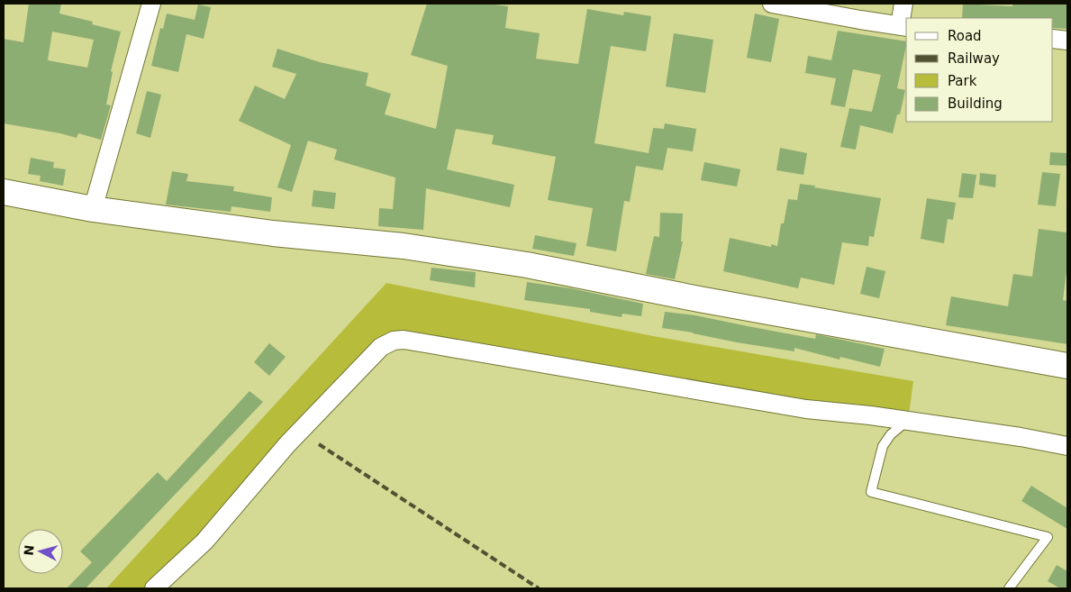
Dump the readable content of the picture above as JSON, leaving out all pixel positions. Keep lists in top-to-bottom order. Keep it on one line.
{"legend":["Road","Railway","Park","Building"],"north":"left"}
